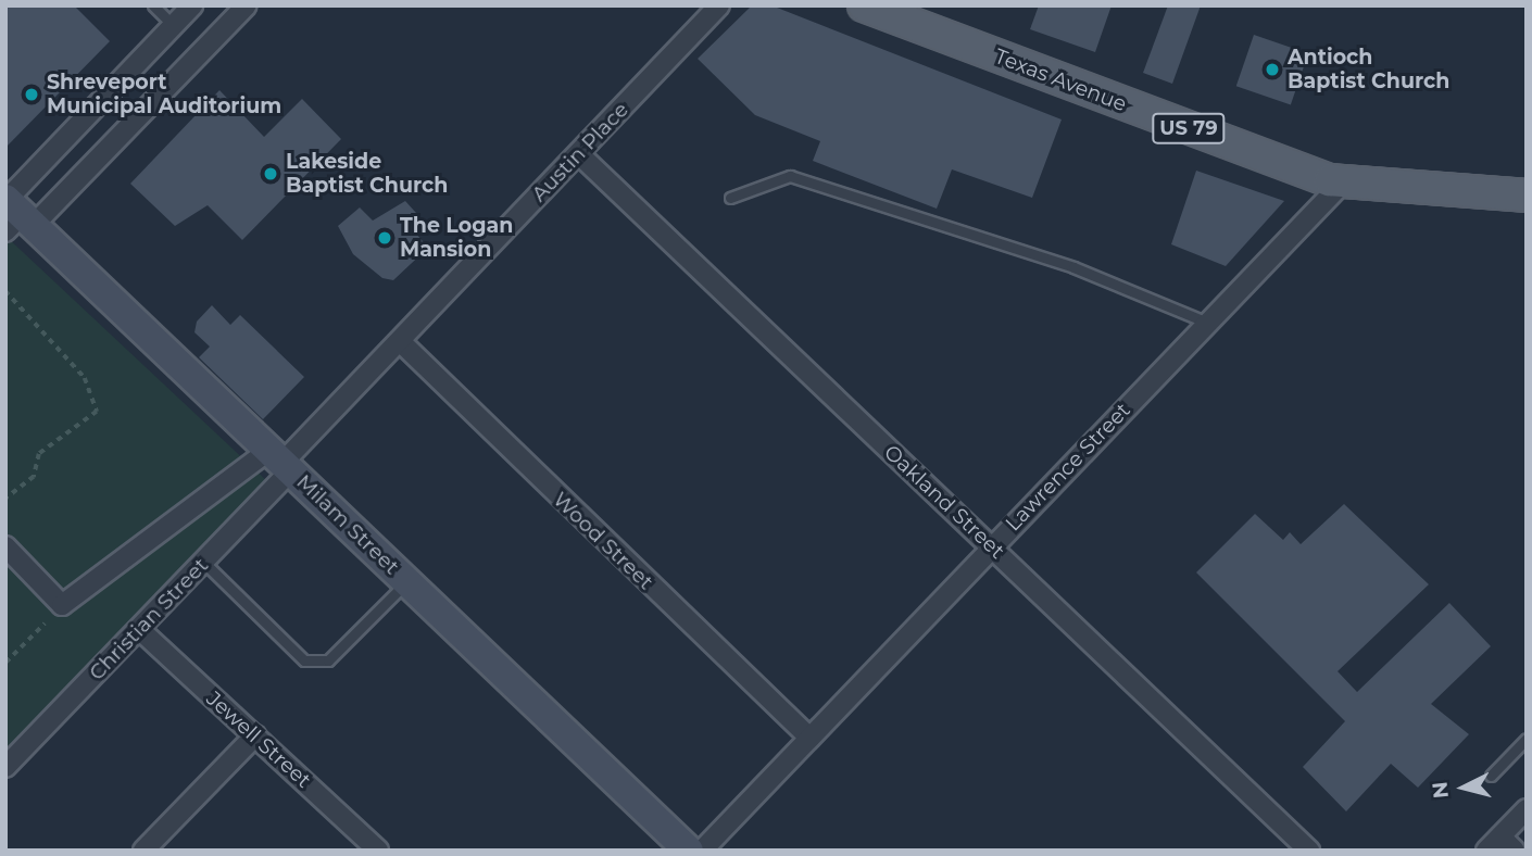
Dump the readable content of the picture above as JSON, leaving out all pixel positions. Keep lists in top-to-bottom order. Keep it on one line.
{"streets":{"main road":["Texas Avenue","US 79"],"street":["Austin Place","Lawrence Street","Oakland Street","Milam Street","Wood Street","Christian Street","Jewell Street"]},"crossings":[["Texas Avenue","Lawrence Street"],["Austin Place","Oakland Street"],["Austin Place","Milam Street"],["Austin Place","Wood Street"],["Austin Place","Christian Street"],["Lawrence Street","Oakland Street"],["Lawrence Street","Wood Street"],["Milam Street","Christian Street"],["Christian Street","Jewell Street"]],"places":["Antioch Baptist Church","Shreveport Municipal Auditorium","Lakeside Baptist Church","The Logan Mansion"],"north":"left"}
